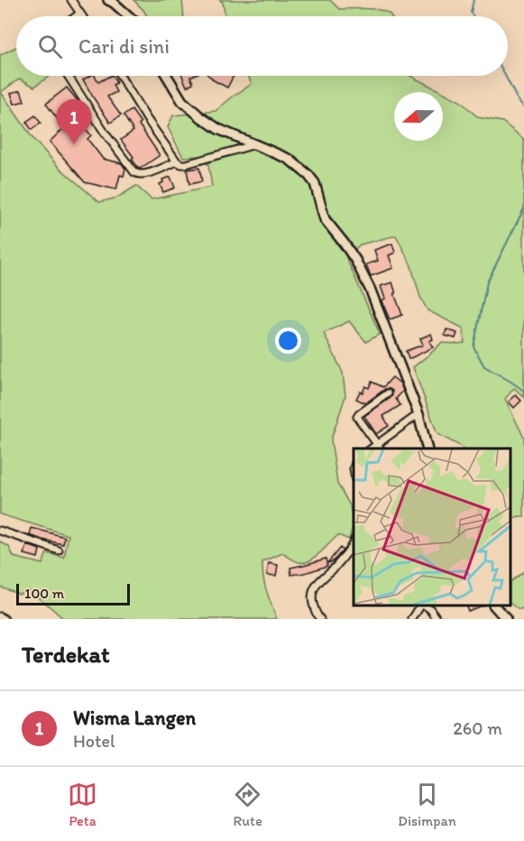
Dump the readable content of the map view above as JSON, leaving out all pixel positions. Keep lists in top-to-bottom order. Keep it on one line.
{"scale_bar":"100 m","north":"left","page":{"search":"Cari di sini","pins":"1","scale":"100 m","heading":"Terdekat","list":[{"mark":"1","name":"Wisma Langen","note":"Hotel","value":"260 m"}],"nav":["Peta","Rute","Disimpan"]}}
